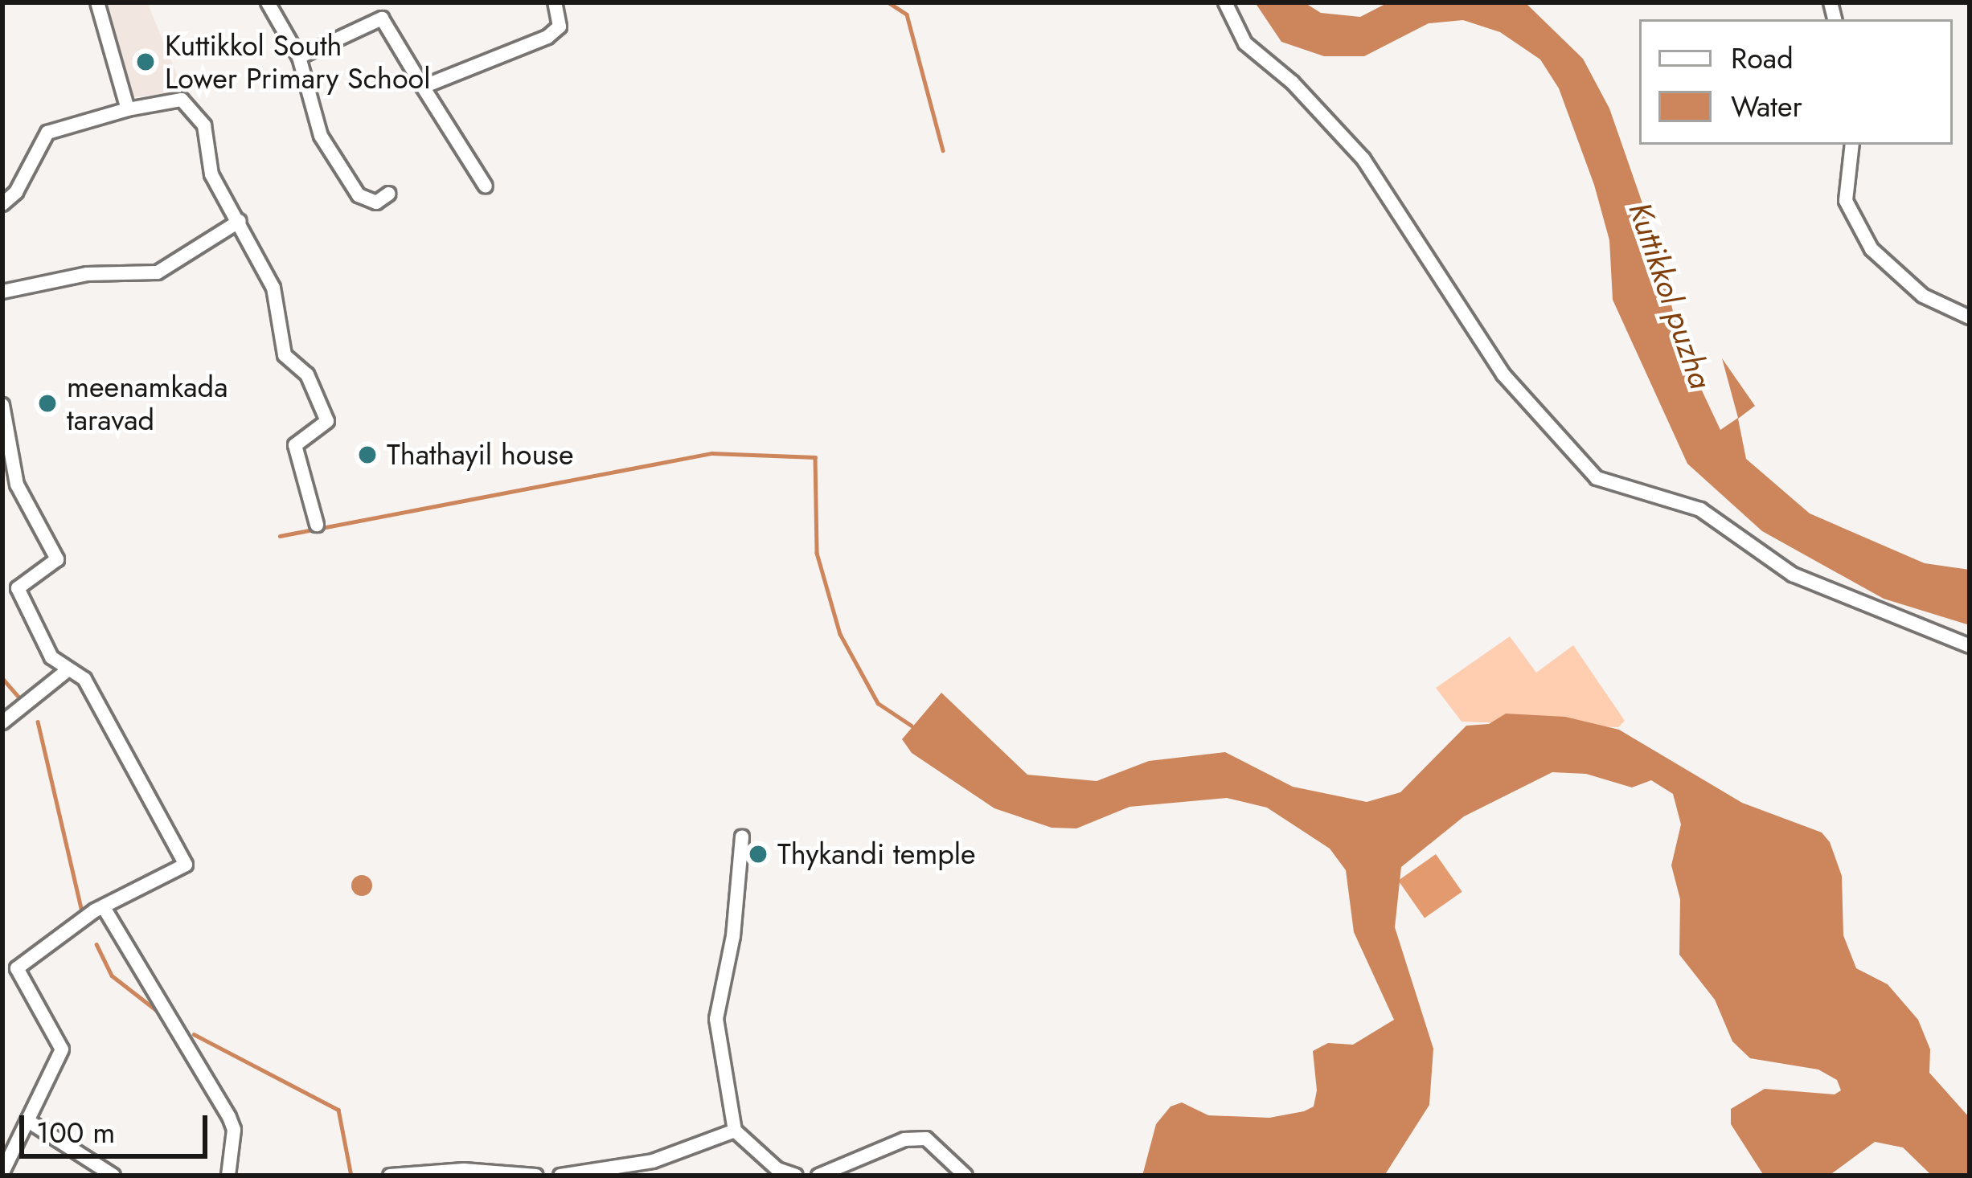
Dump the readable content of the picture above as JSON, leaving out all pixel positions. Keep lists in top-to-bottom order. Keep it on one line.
{"water":["Kuttikkol puzha"],"places":["Kuttikkol South Lower Primary School","meenamkada taravad","Thathayil house","Thykandi temple"],"legend":["Road","Water"],"scale_bar":"100 m"}
